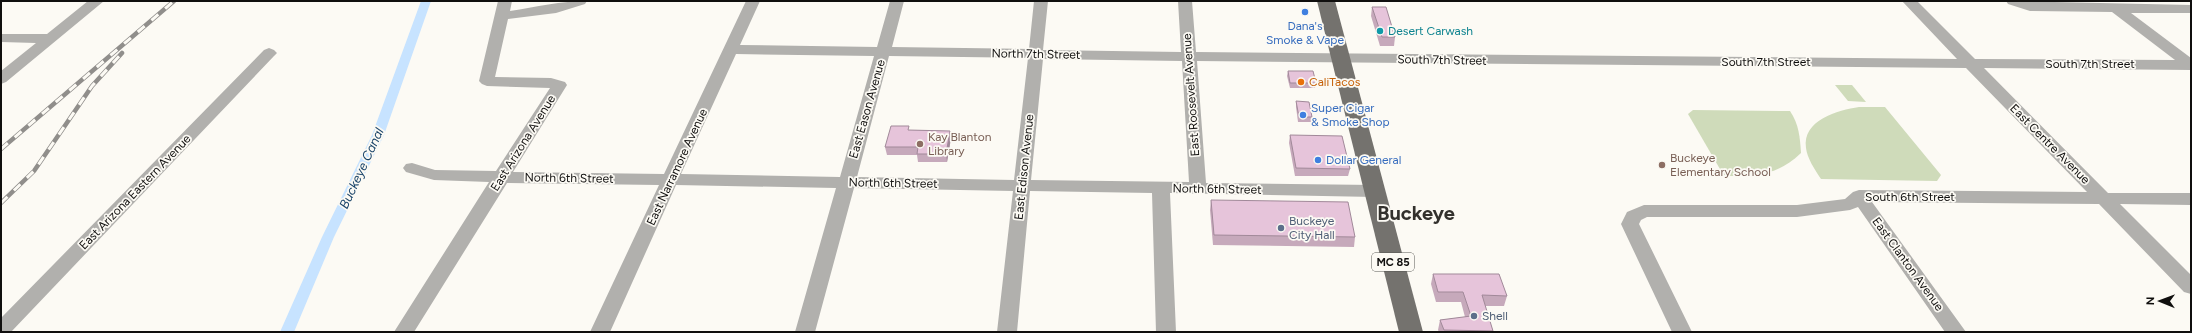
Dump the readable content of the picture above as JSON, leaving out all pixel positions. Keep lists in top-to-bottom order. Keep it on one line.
{"streets":{"main road":["MC 85"],"street":["North 7th Street","South 7th Street","East Roosevelt Avenue","East Eason Avenue","East Arizona Avenue","East Centre Avenue","East Narramore Avenue","East Edison Avenue","North 6th Street","East Arizona Eastern Avenue","South 6th Street","East Clanton Avenue"]},"crossings":[["North 7th Street","South 7th Street"],["North 7th Street","East Roosevelt Avenue"],["North 7th Street","East Eason Avenue"],["North 7th Street","East Narramore Avenue"],["North 7th Street","East Edison Avenue"],["North 7th Street","MC 85"],["South 7th Street","East Centre Avenue"],["South 7th Street","MC 85"],["East Roosevelt Avenue","North 6th Street"],["East Eason Avenue","North 6th Street"],["East Arizona Avenue","North 6th Street"],["East Centre Avenue","South 6th Street"],["East Narramore Avenue","North 6th Street"],["East Edison Avenue","North 6th Street"],["North 6th Street","MC 85"],["South 6th Street","East Clanton Avenue"]],"districts":["Buckeye"],"water":["Buckeye Canal"],"places":["Dana's Smoke & Vape","Desert Carwash","CaliTacos","Super Cigar & Smoke Shop","Kay Blanton Library","Dollar General","Buckeye Elementary School","Buckeye City Hall","Shell"],"north":"left"}
